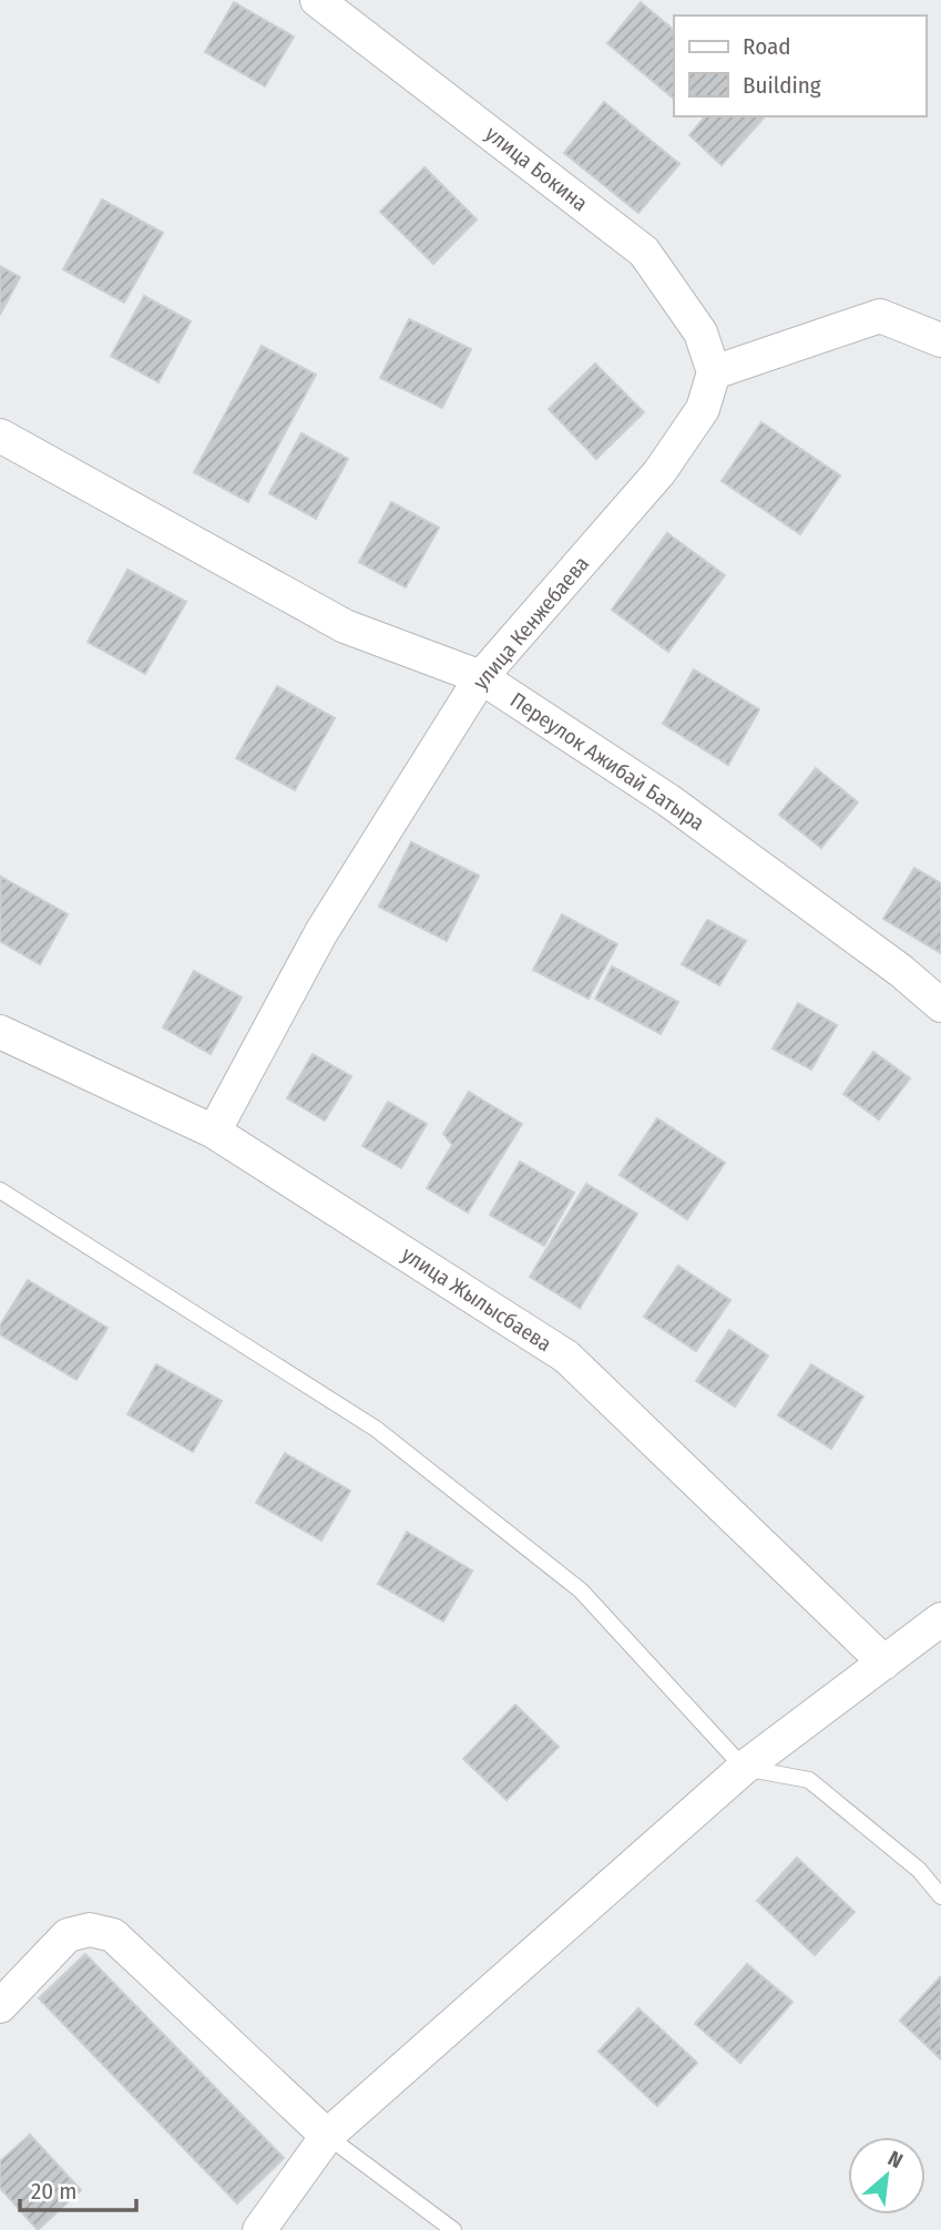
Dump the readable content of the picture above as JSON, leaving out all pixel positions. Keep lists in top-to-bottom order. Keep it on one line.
{"streets":{"street":["улица Бокина","улица Кенжебаева","Переулок Ажибай Батыра","улица Жылысбаева"]},"crossings":[["улица Бокина","улица Кенжебаева"],["улица Кенжебаева","Переулок Ажибай Батыра"],["улица Кенжебаева","улица Жылысбаева"]],"legend":["Road","Building"],"scale_bar":"20 m","north":"top right"}
